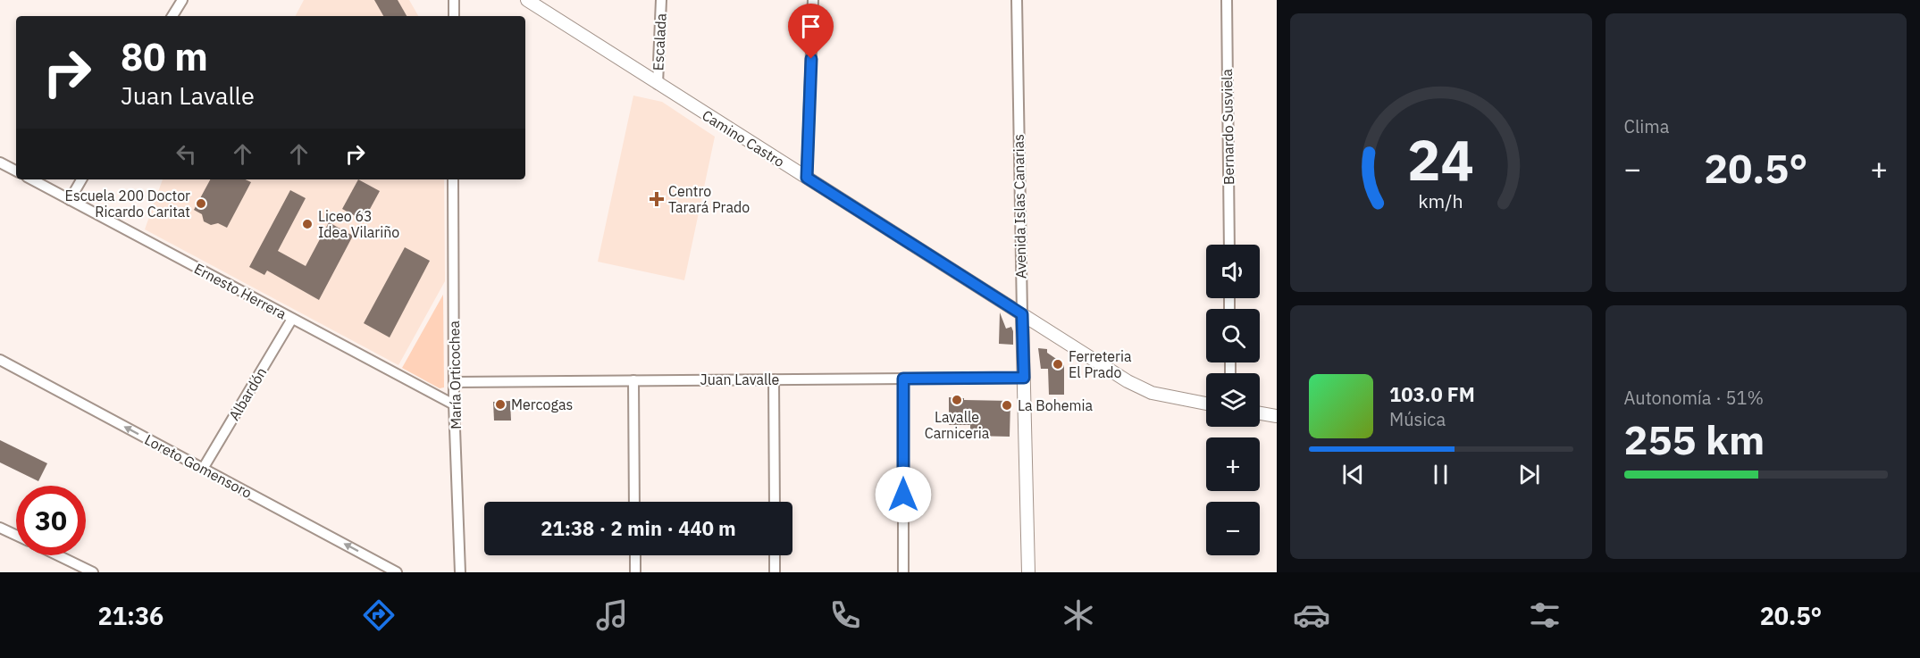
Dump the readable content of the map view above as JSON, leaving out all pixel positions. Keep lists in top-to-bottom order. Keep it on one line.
{"streets":{"street":["Escalada","Bernardo Susviela","Camino Castro","Avenida Islas Canarias","Ernesto Herrera","María Orticochea","Juan Lavalle","Albardón","Loreto Gomensoro"]},"crossings":[["Escalada","Camino Castro"],["Camino Castro","Avenida Islas Canarias"],["Avenida Islas Canarias","Juan Lavalle"],["Ernesto Herrera","María Orticochea"],["Ernesto Herrera","Albardón"],["María Orticochea","Juan Lavalle"],["Albardón","Loreto Gomensoro"]],"one_way":["Loreto Gomensoro"],"places":{"health":["Centro Tarará Prado"],"other":["Escuela 200 Doctor Ricardo Caritat","Liceo 63 Idea Vilariño","Ferreteria El Prado","Lavalle Carniceria","Mercogas","La Bohemia"]},"page":{"tile":["Clima",["Autonomía · 51%","255 km"]],"turn":["80 m","Juan Lavalle"],"heat":["−","20.5°","+"],"map_buttons":["+","−"],"song":["103.0 FM","Música"],"limit":"30","trip":"21:38 · 2 min · 440 m","tabs":["21:36","20.5°"],"gauge":["24","km/h"]}}
